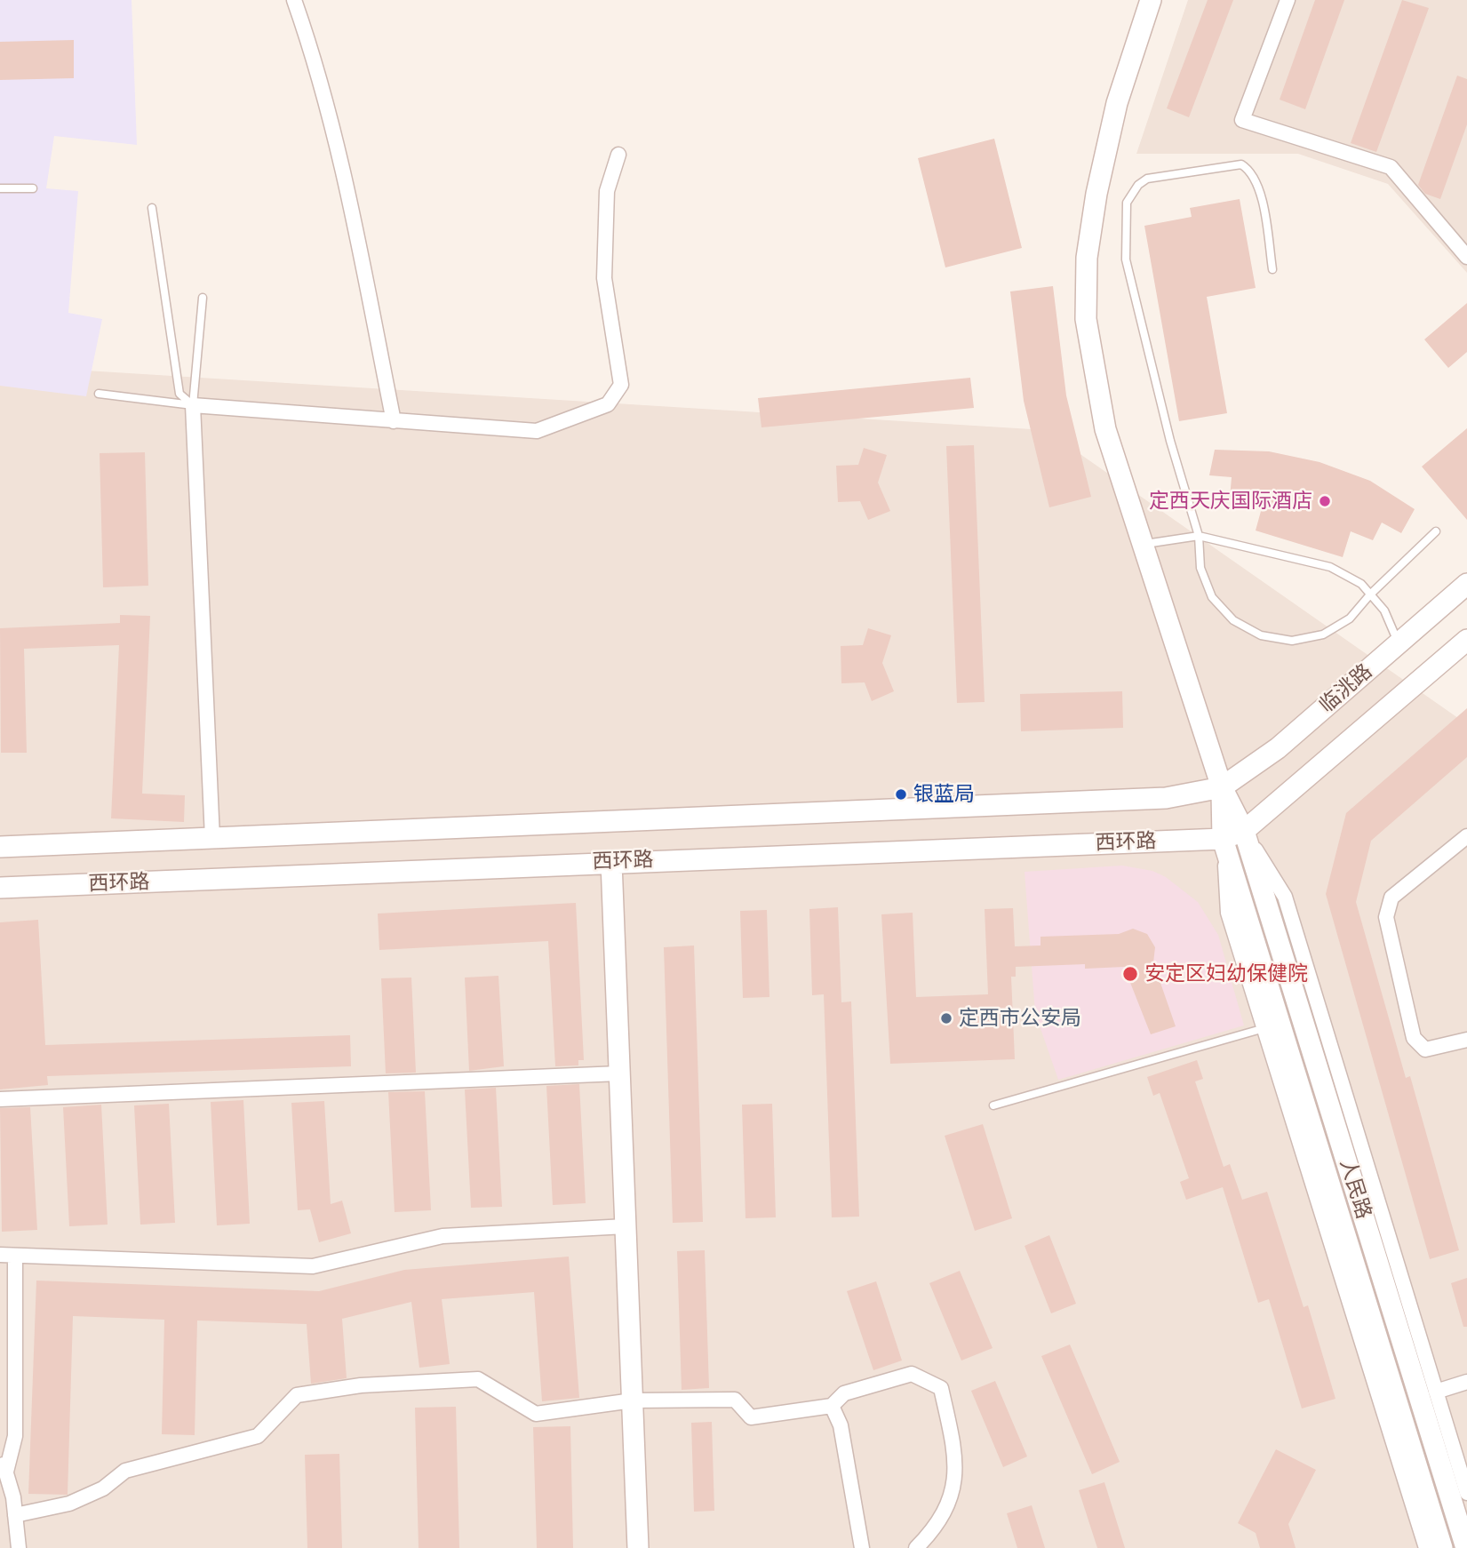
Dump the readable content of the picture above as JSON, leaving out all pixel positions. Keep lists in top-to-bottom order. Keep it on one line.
{"streets":{"main road":["临洮路","西环路","人民路"]},"crossings":[["临洮路","西环路"],["临洮路","人民路"],["西环路","人民路"]],"places":["定西天庆国际酒店","银蓝局","安定区妇幼保健院","定西市公安局"]}
